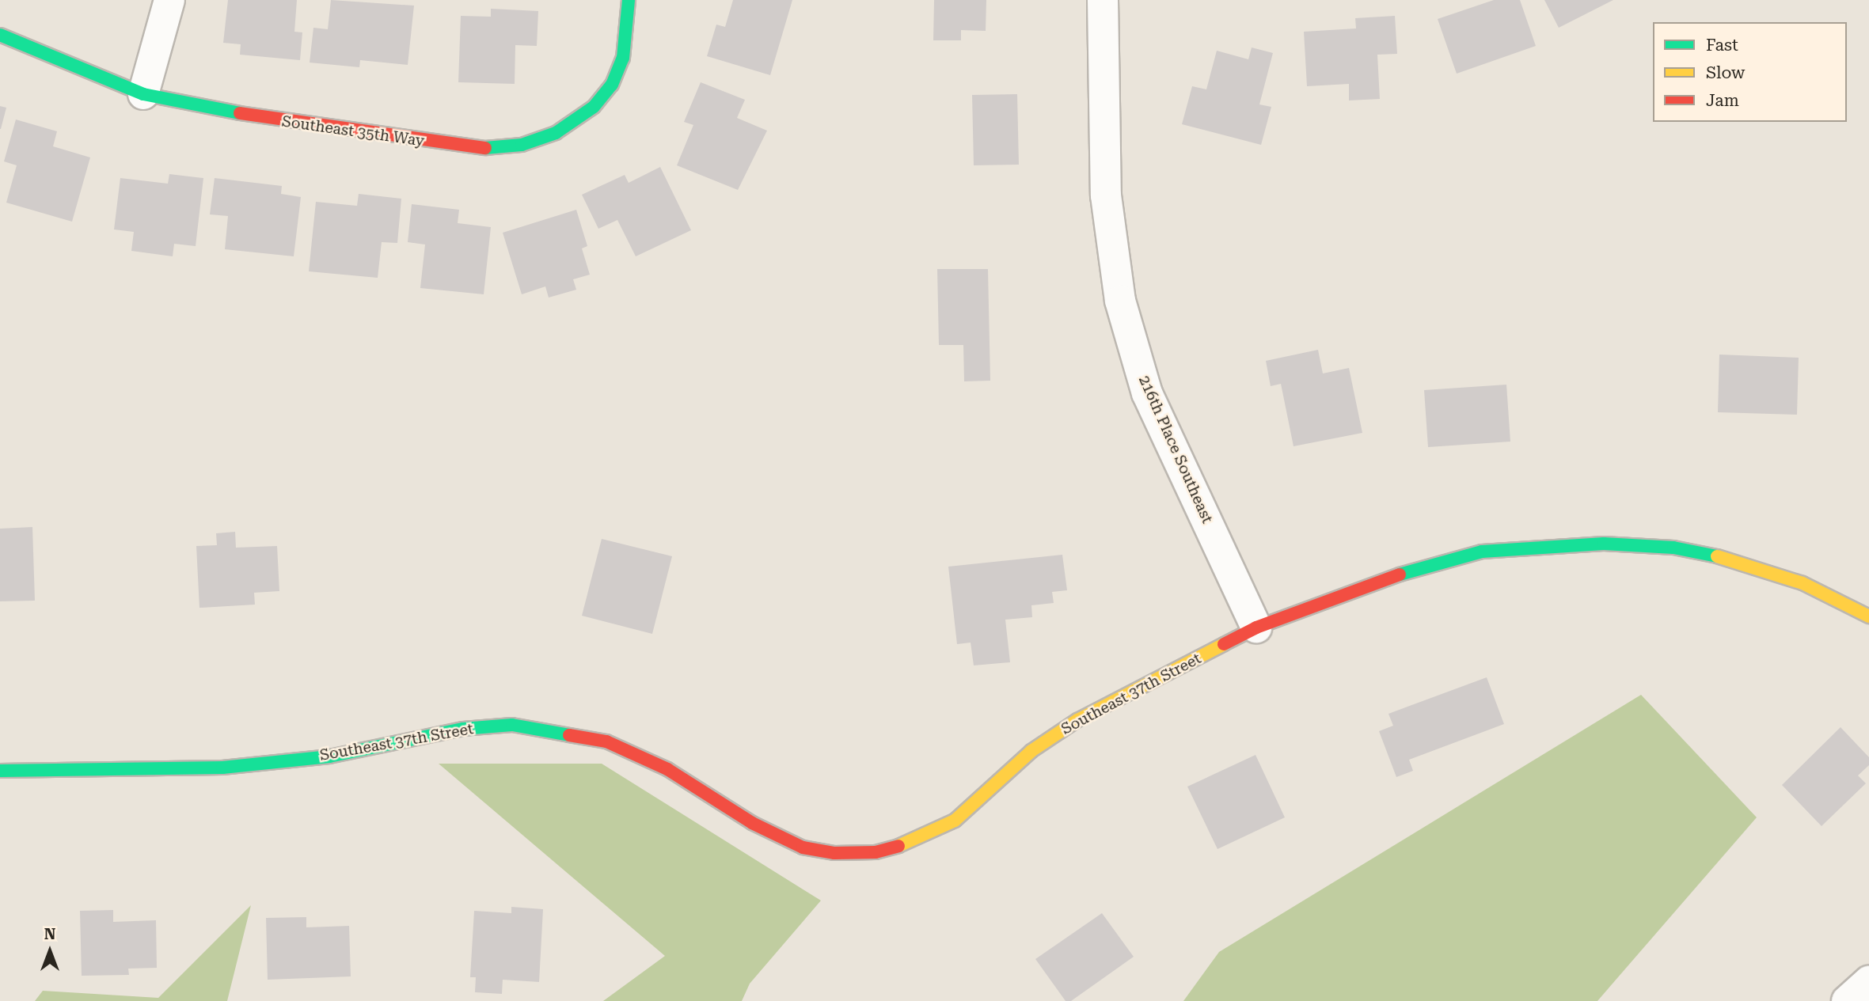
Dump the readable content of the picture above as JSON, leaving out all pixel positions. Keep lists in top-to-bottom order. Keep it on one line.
{"streets":{"street":["Southeast 35th Way","216th Place Southeast","Southeast 37th Street"]},"crossings":[["216th Place Southeast","Southeast 37th Street"]],"legend":["Fast","Slow","Jam"],"north":"top"}
